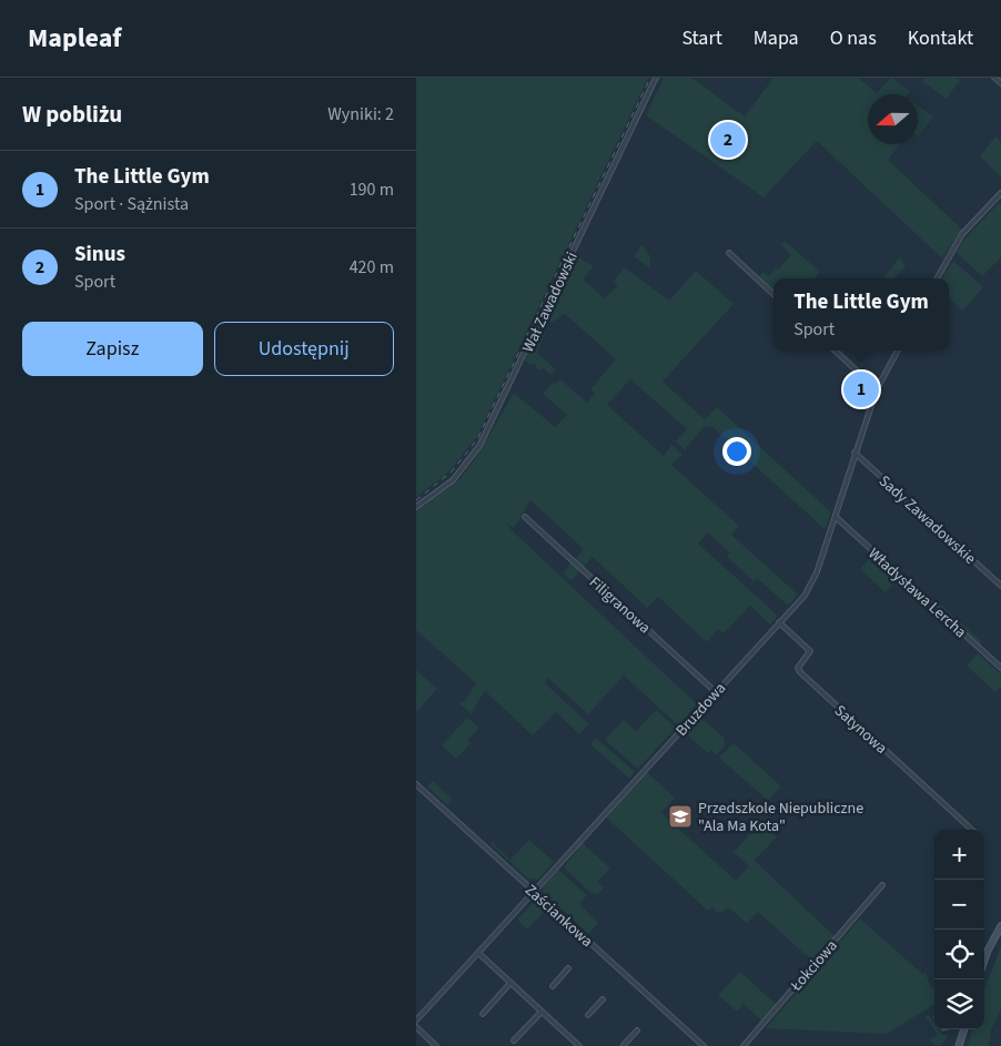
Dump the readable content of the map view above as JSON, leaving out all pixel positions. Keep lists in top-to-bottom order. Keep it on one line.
{"streets":{"street":["Wał Zawadowski","Sady Zawadowskie","Władysława Lercha","Filigranowa","Bruzdowa","Satynowa","Zaściankowa","Łokciowa"]},"crossings":[["Sady Zawadowskie","Bruzdowa"],["Władysława Lercha","Bruzdowa"],["Filigranowa","Bruzdowa"],["Bruzdowa","Satynowa"],["Bruzdowa","Zaściankowa"]],"places":{"school or university":["Przedszkole Niepubliczne \"Ala Ma Kota\""]},"north":"left","page":{"header":"Mapleaf","nav":["Start","Mapa","O nas","Kontakt"],"heading":["W pobliżu","Wyniki: 2"],"pins":["2","1"],"list":[{"mark":"1","name":"The Little Gym","note":"Sport · Sążnista","value":"190 m"},{"mark":"2","name":"Sinus","note":"Sport","value":"420 m"}],"popup":["The Little Gym","Sport"],"buttons":["Zapisz","Udostępnij"],"map_buttons":["+","−"]}}
